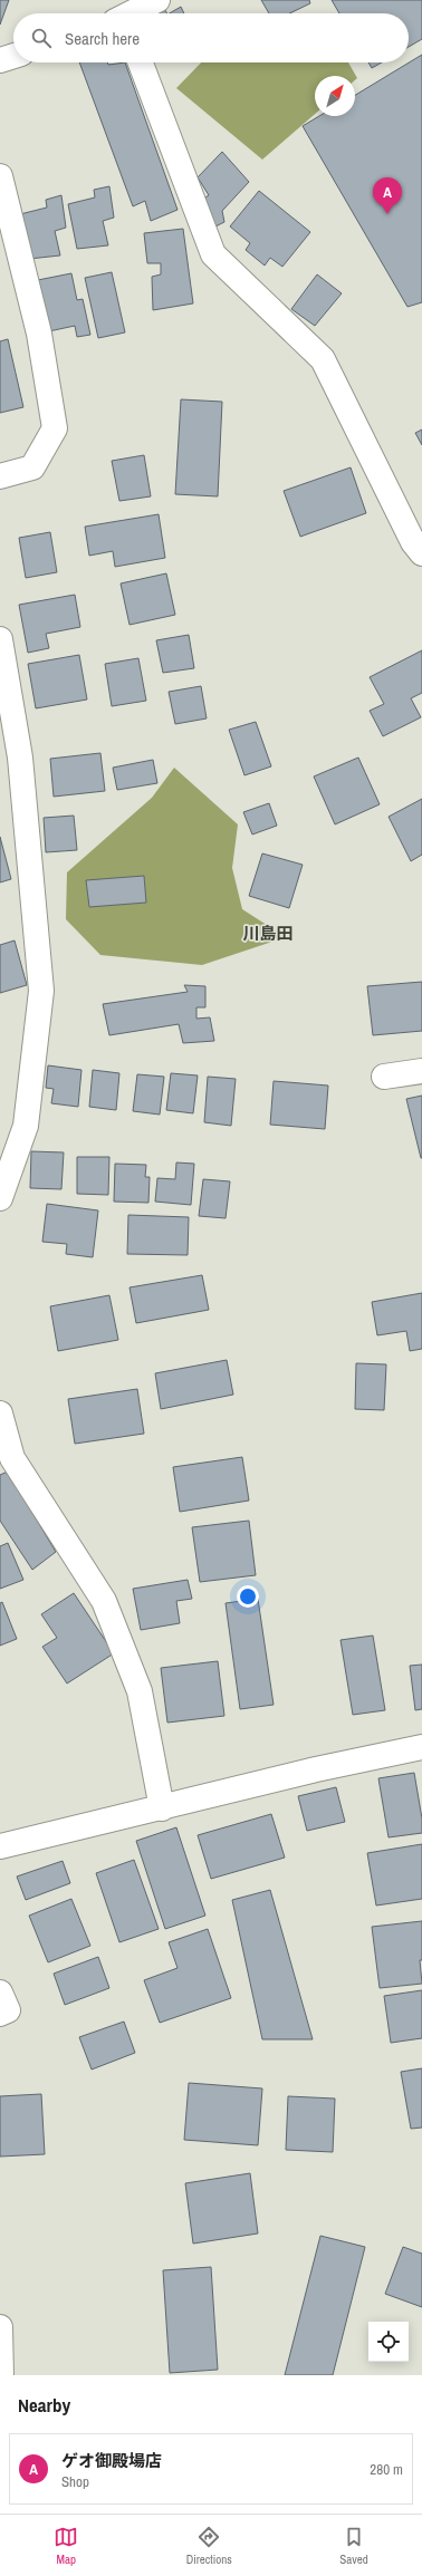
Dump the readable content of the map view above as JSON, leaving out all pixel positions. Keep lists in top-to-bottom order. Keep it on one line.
{"districts":["川島田"],"north":"top right","page":{"search":"Search here","pins":"A","heading":"Nearby","list":[{"mark":"A","name":"ゲオ御殿場店","note":"Shop","value":"280 m"}],"nav":["Map","Directions","Saved"]}}
